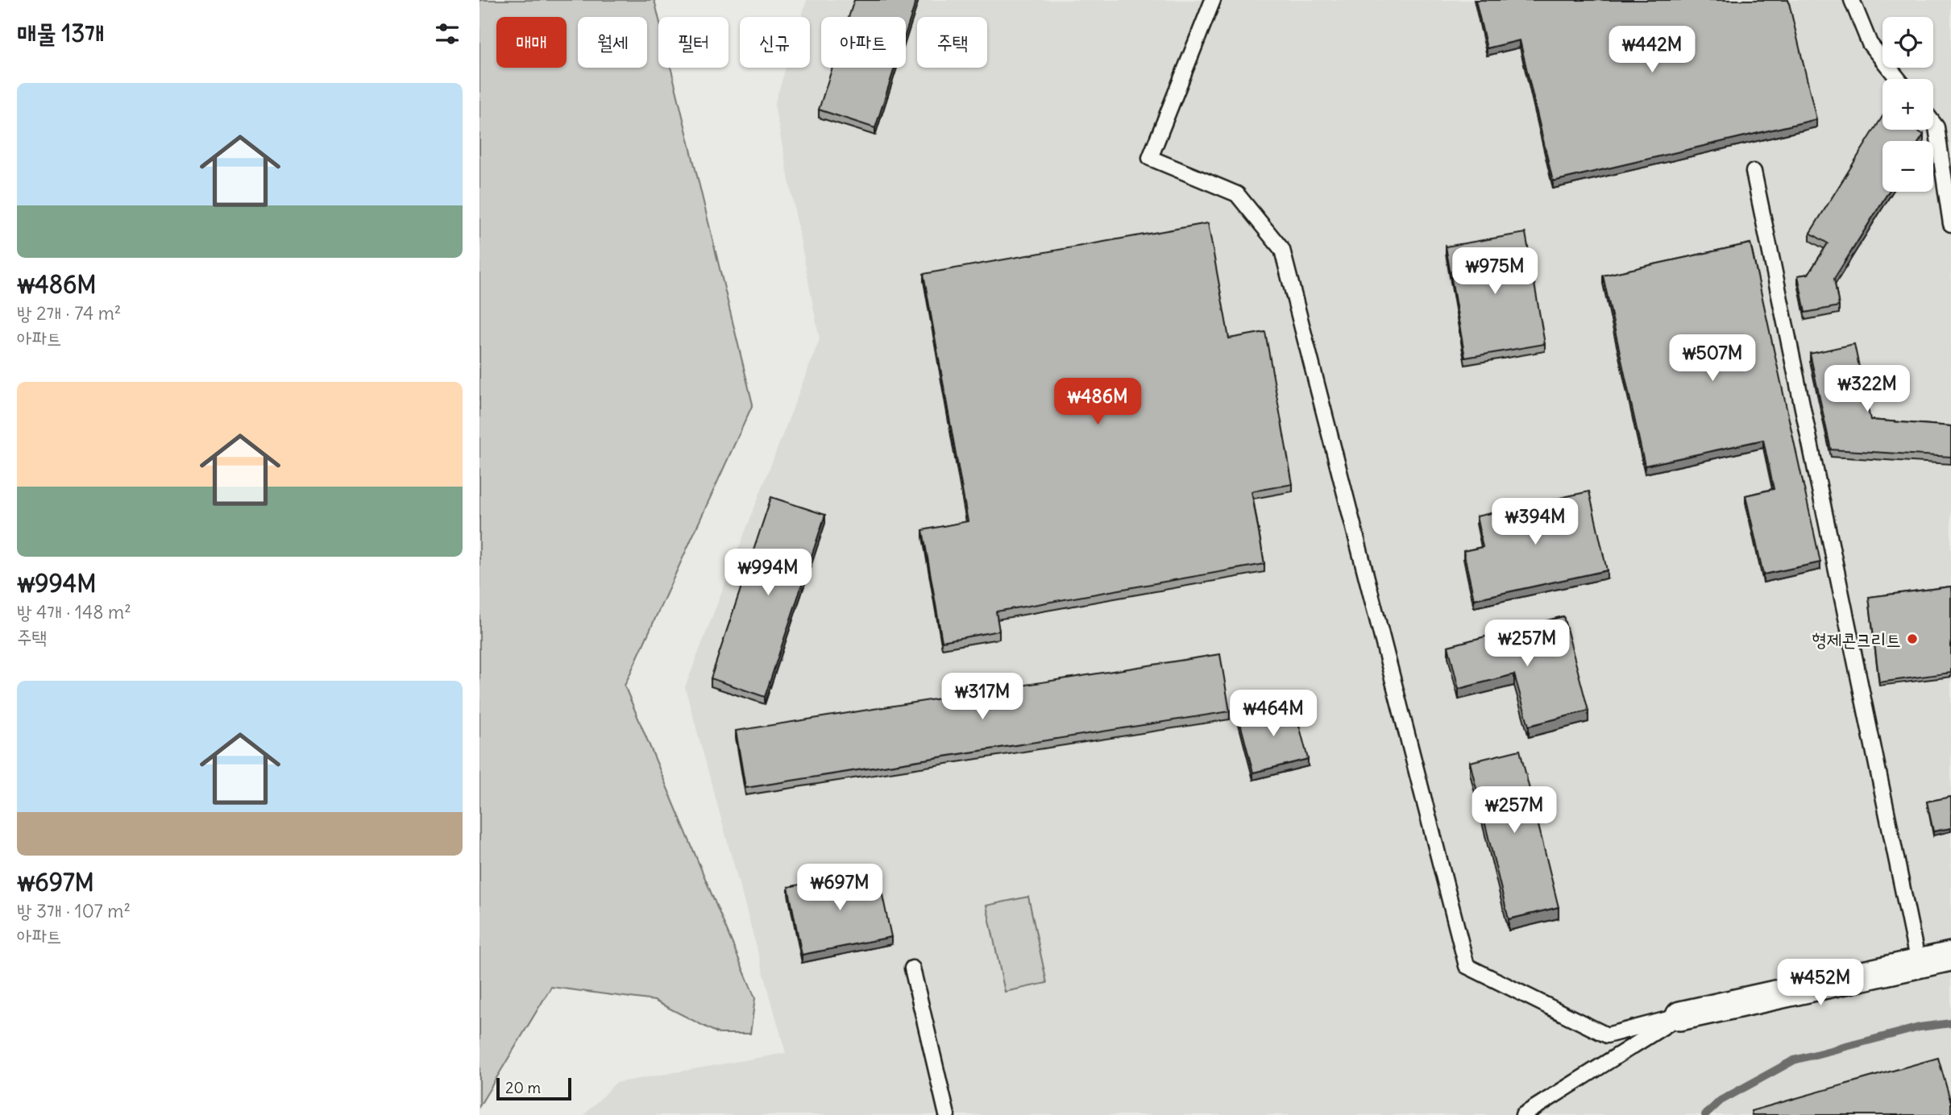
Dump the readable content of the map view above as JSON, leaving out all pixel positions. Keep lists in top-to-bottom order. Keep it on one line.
{"places":["형제콘크리트"],"scale_bar":"20 m","page":{"heading":"매물 13개","map_buttons":["+","−"],"chip":["매매","월세","필터","신규","아파트","주택"],"price":["₩442M","₩975M","₩507M","₩322M","₩486M","₩394M","₩994M","₩257M","₩317M","₩464M","₩257M","₩697M","₩452M"],"list":[{"name":"₩486M","note":"방 2개 · 74 m² · 아파트"},{"name":"₩994M","note":"방 4개 · 148 m² · 주택"},{"name":"₩697M","note":"방 3개 · 107 m² · 아파트"}],"scale":"20 m"}}
